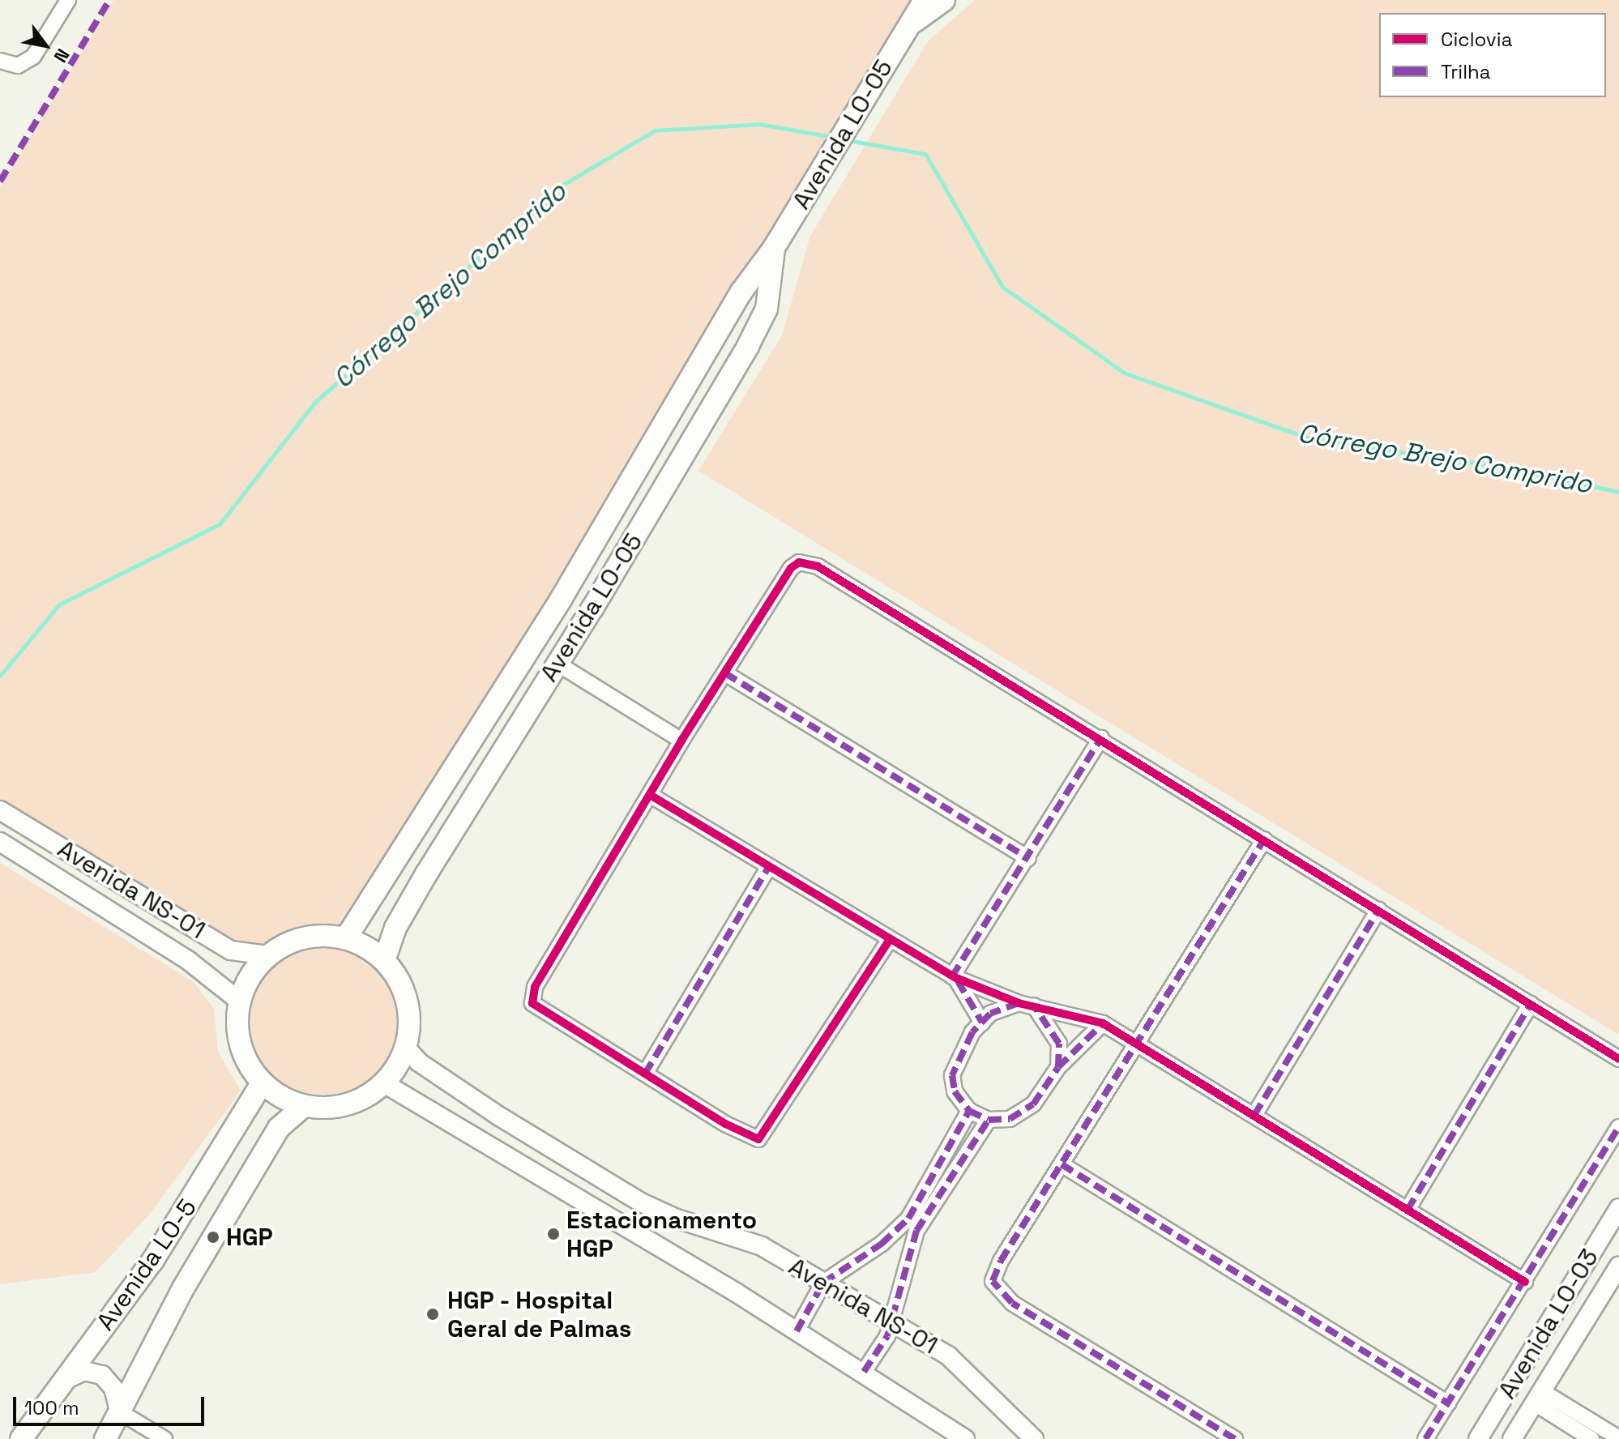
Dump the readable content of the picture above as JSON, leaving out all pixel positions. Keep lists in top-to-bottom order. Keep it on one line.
{"streets":{"main road":["Avenida LO-05","Avenida LO-5"],"street":["Avenida NS-01","Avenida LO-03"]},"crossings":[["Avenida LO-05","Avenida NS-01"],["Avenida LO-05","Avenida LO-5"],["Avenida NS-01","Avenida LO-5"]],"water":["Córrego Brejo Comprido"],"places":["Estacionamento HGP","HGP","HGP - Hospital Geral de Palmas"],"legend":["Ciclovia","Trilha"],"scale_bar":"100 m","north":"bottom right"}
